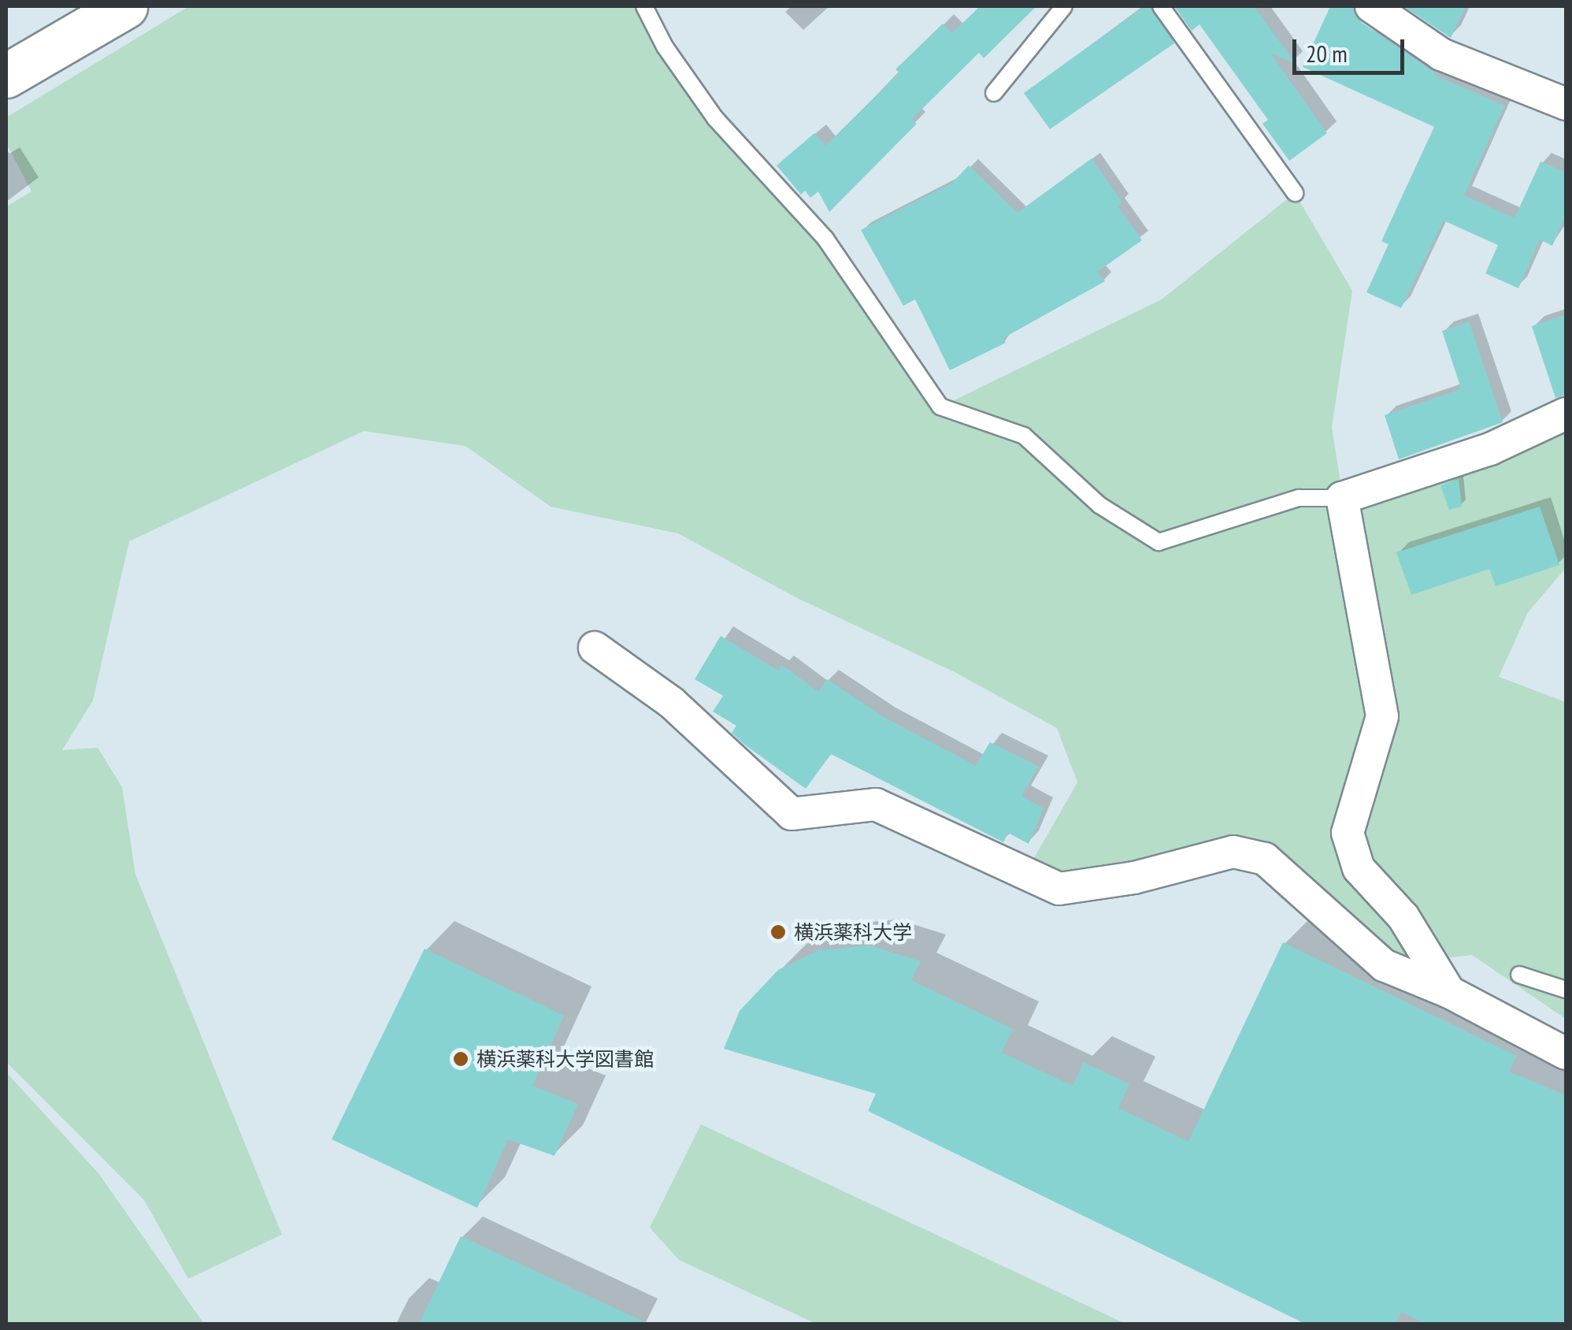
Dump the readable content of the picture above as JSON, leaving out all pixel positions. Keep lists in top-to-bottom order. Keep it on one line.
{"places":["横浜薬科大学","横浜薬科大学図書館"],"scale_bar":"20 m"}
